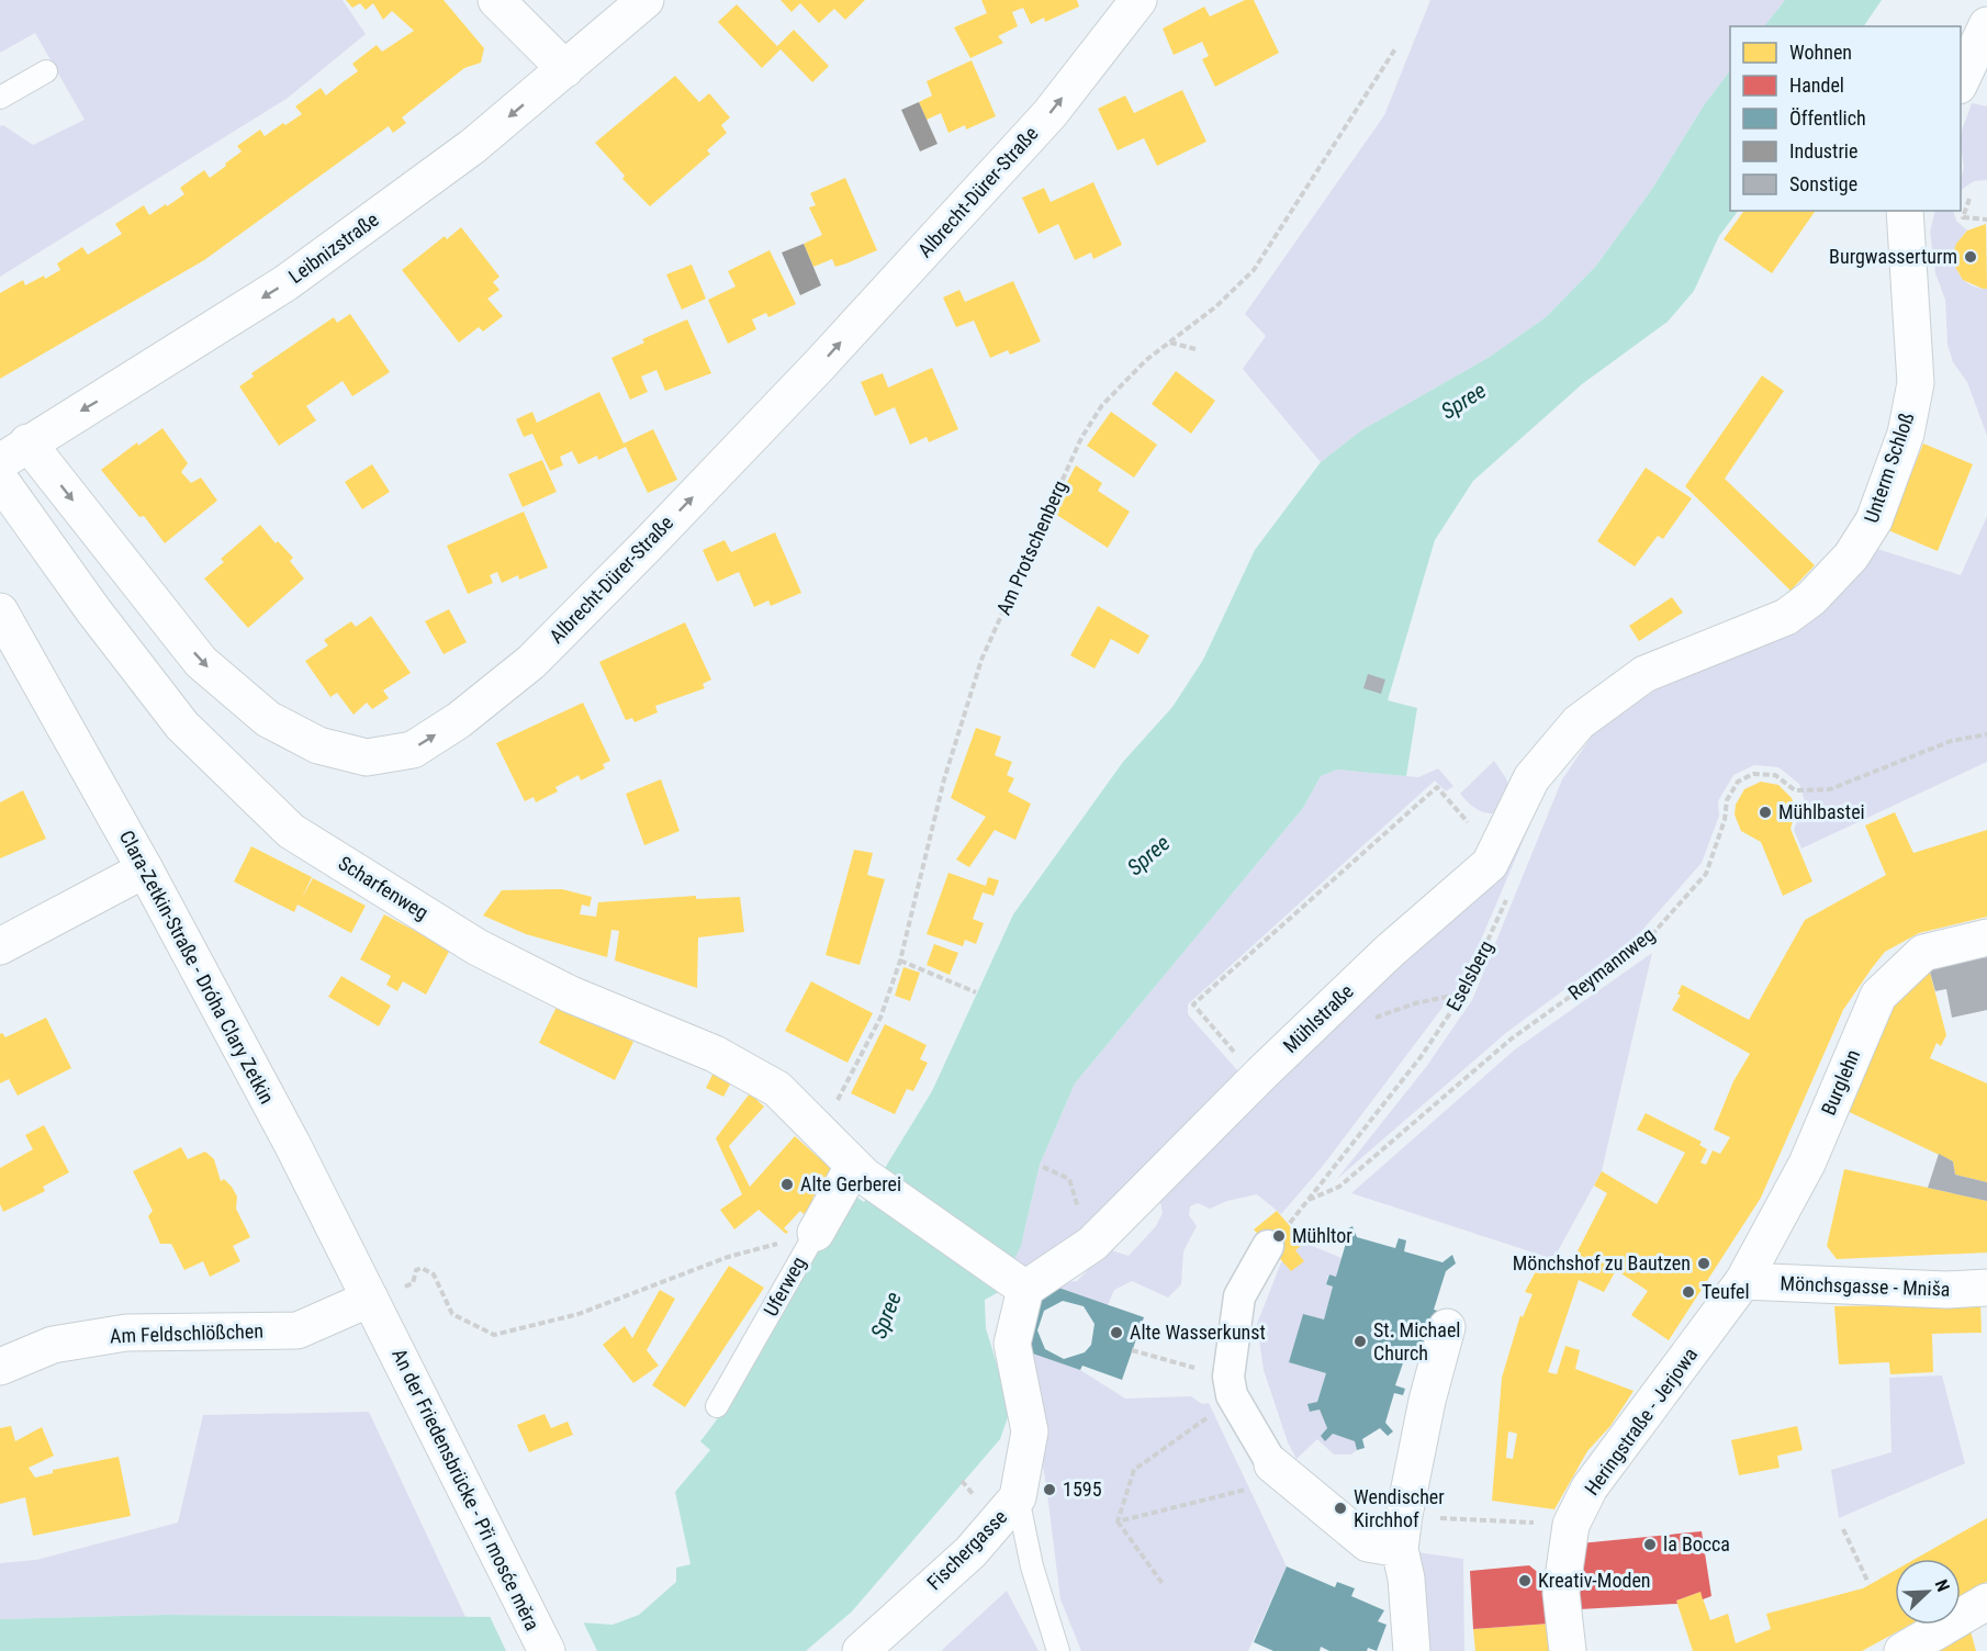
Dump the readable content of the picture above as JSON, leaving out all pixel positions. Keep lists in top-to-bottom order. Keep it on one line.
{"streets":{"street":["Albrecht-Dürer-Straße","Leibnizstraße","Unterm Schloß","Scharfenweg","Clara-Zetkin-Straße - Dróha Clary Zetkin","Mühlstraße","Burglehn","Uferweg","Mönchsgasse - Mniša","Am Feldschlößchen","Heringstraße - Jerjowa","An der Friedensbrücke - Při mosće měra","Fischergasse"],"path":["Am Protschenberg","Reymannweg","Eselsberg"]},"crossings":[["Albrecht-Dürer-Straße","Leibnizstraße"],["Unterm Schloß","Mühlstraße"],["Am Protschenberg","Scharfenweg"],["Scharfenweg","Mühlstraße"],["Scharfenweg","Uferweg"],["Scharfenweg","Fischergasse"],["Reymannweg","Eselsberg"],["Clara-Zetkin-Straße - Dróha Clary Zetkin","Am Feldschlößchen"],["Clara-Zetkin-Straße - Dróha Clary Zetkin","An der Friedensbrücke - Při mosće měra"],["Mühlstraße","Fischergasse"],["Burglehn","Mönchsgasse - Mniša"],["Burglehn","Heringstraße - Jerjowa"],["Mönchsgasse - Mniša","Heringstraße - Jerjowa"],["Am Feldschlößchen","An der Friedensbrücke - Při mosće měra"]],"one_way":["Leibnizstraße"],"water":["Spree"],"places":["Burgwasserturm","Mühlbastei","Alte Gerberei","Mühltor","Mönchshof zu Bautzen","Teufel","Alte Wasserkunst","St. Michael Church","1595","Wendischer Kirchhof","la Bocca","Kreativ-Moden"],"legend":["Wohnen","Handel","Öffentlich","Industrie","Sonstige"],"north":"top right"}
